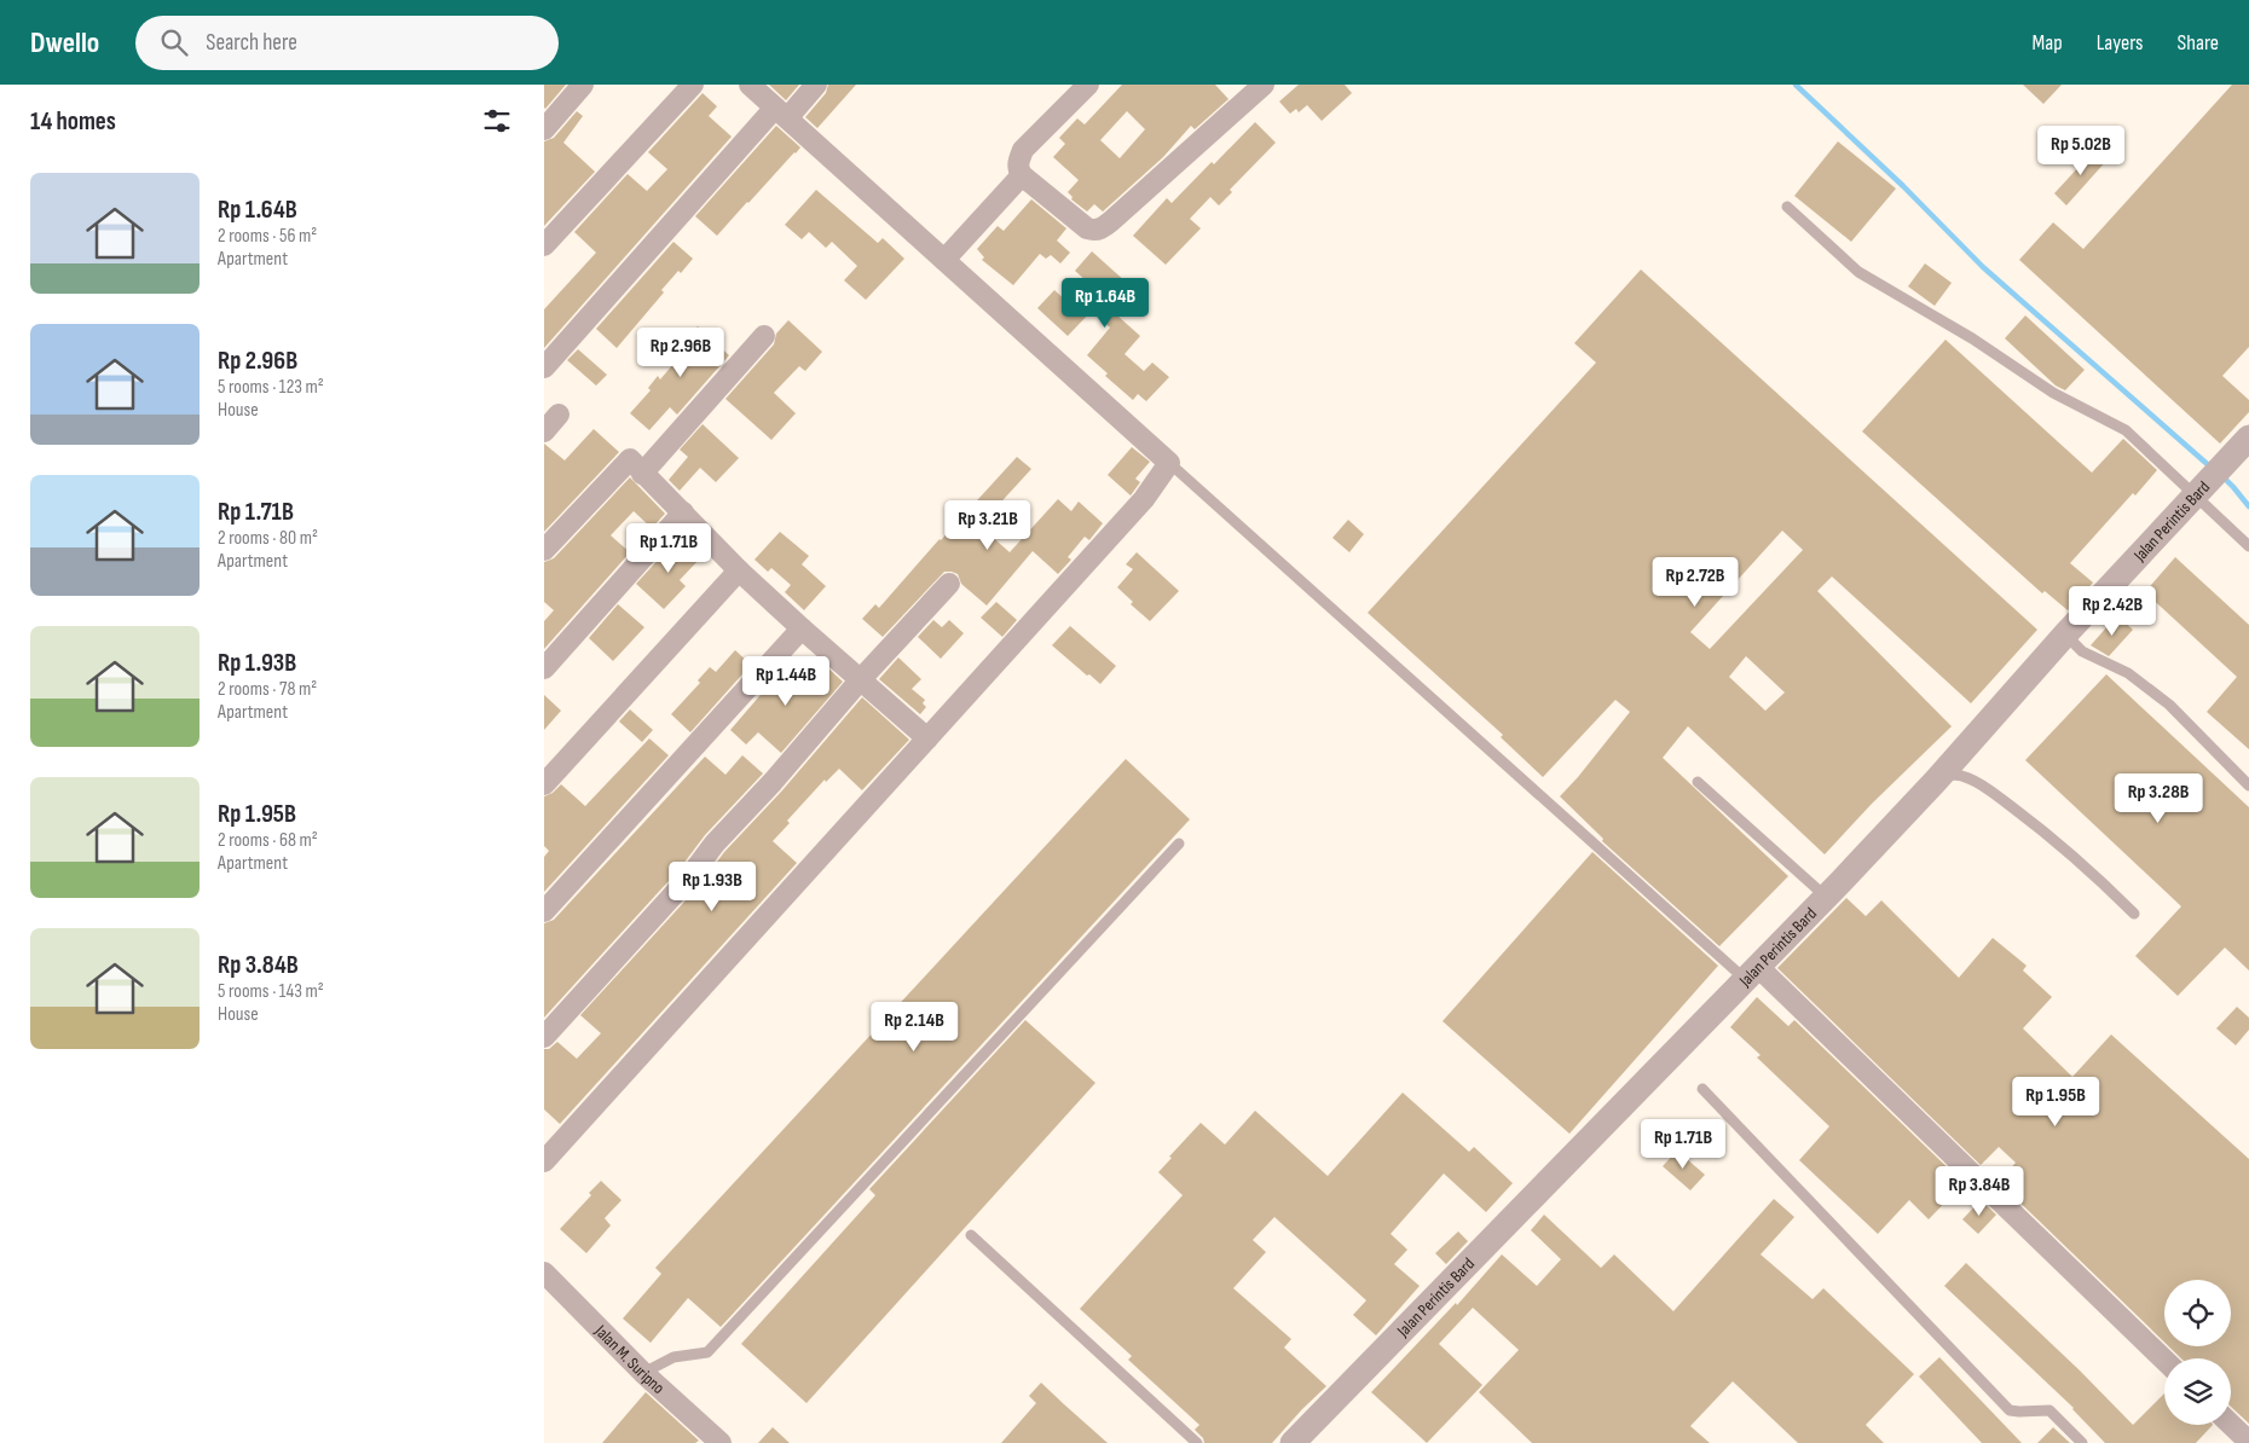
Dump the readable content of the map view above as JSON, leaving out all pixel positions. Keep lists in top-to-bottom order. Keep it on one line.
{"streets":{"street":["Jalan Perintis Bard","Jalan M. Suripno"]},"page":{"header":"Dwello","search":"Search here","nav":["Map","Layers","Share"],"heading":"14 homes","price":["Rp 5.02B","Rp 1.64B","Rp 2.96B","Rp 3.21B","Rp 1.71B","Rp 2.72B","Rp 2.42B","Rp 1.44B","Rp 3.28B","Rp 1.93B","Rp 2.14B","Rp 1.95B","Rp 1.71B","Rp 3.84B"],"list":[{"name":"Rp 1.64B","note":"2 rooms · 56 m² · Apartment"},{"name":"Rp 2.96B","note":"5 rooms · 123 m² · House"},{"name":"Rp 1.71B","note":"2 rooms · 80 m² · Apartment"},{"name":"Rp 1.93B","note":"2 rooms · 78 m² · Apartment"},{"name":"Rp 1.95B","note":"2 rooms · 68 m² · Apartment"},{"name":"Rp 3.84B","note":"5 rooms · 143 m² · House"}]}}
